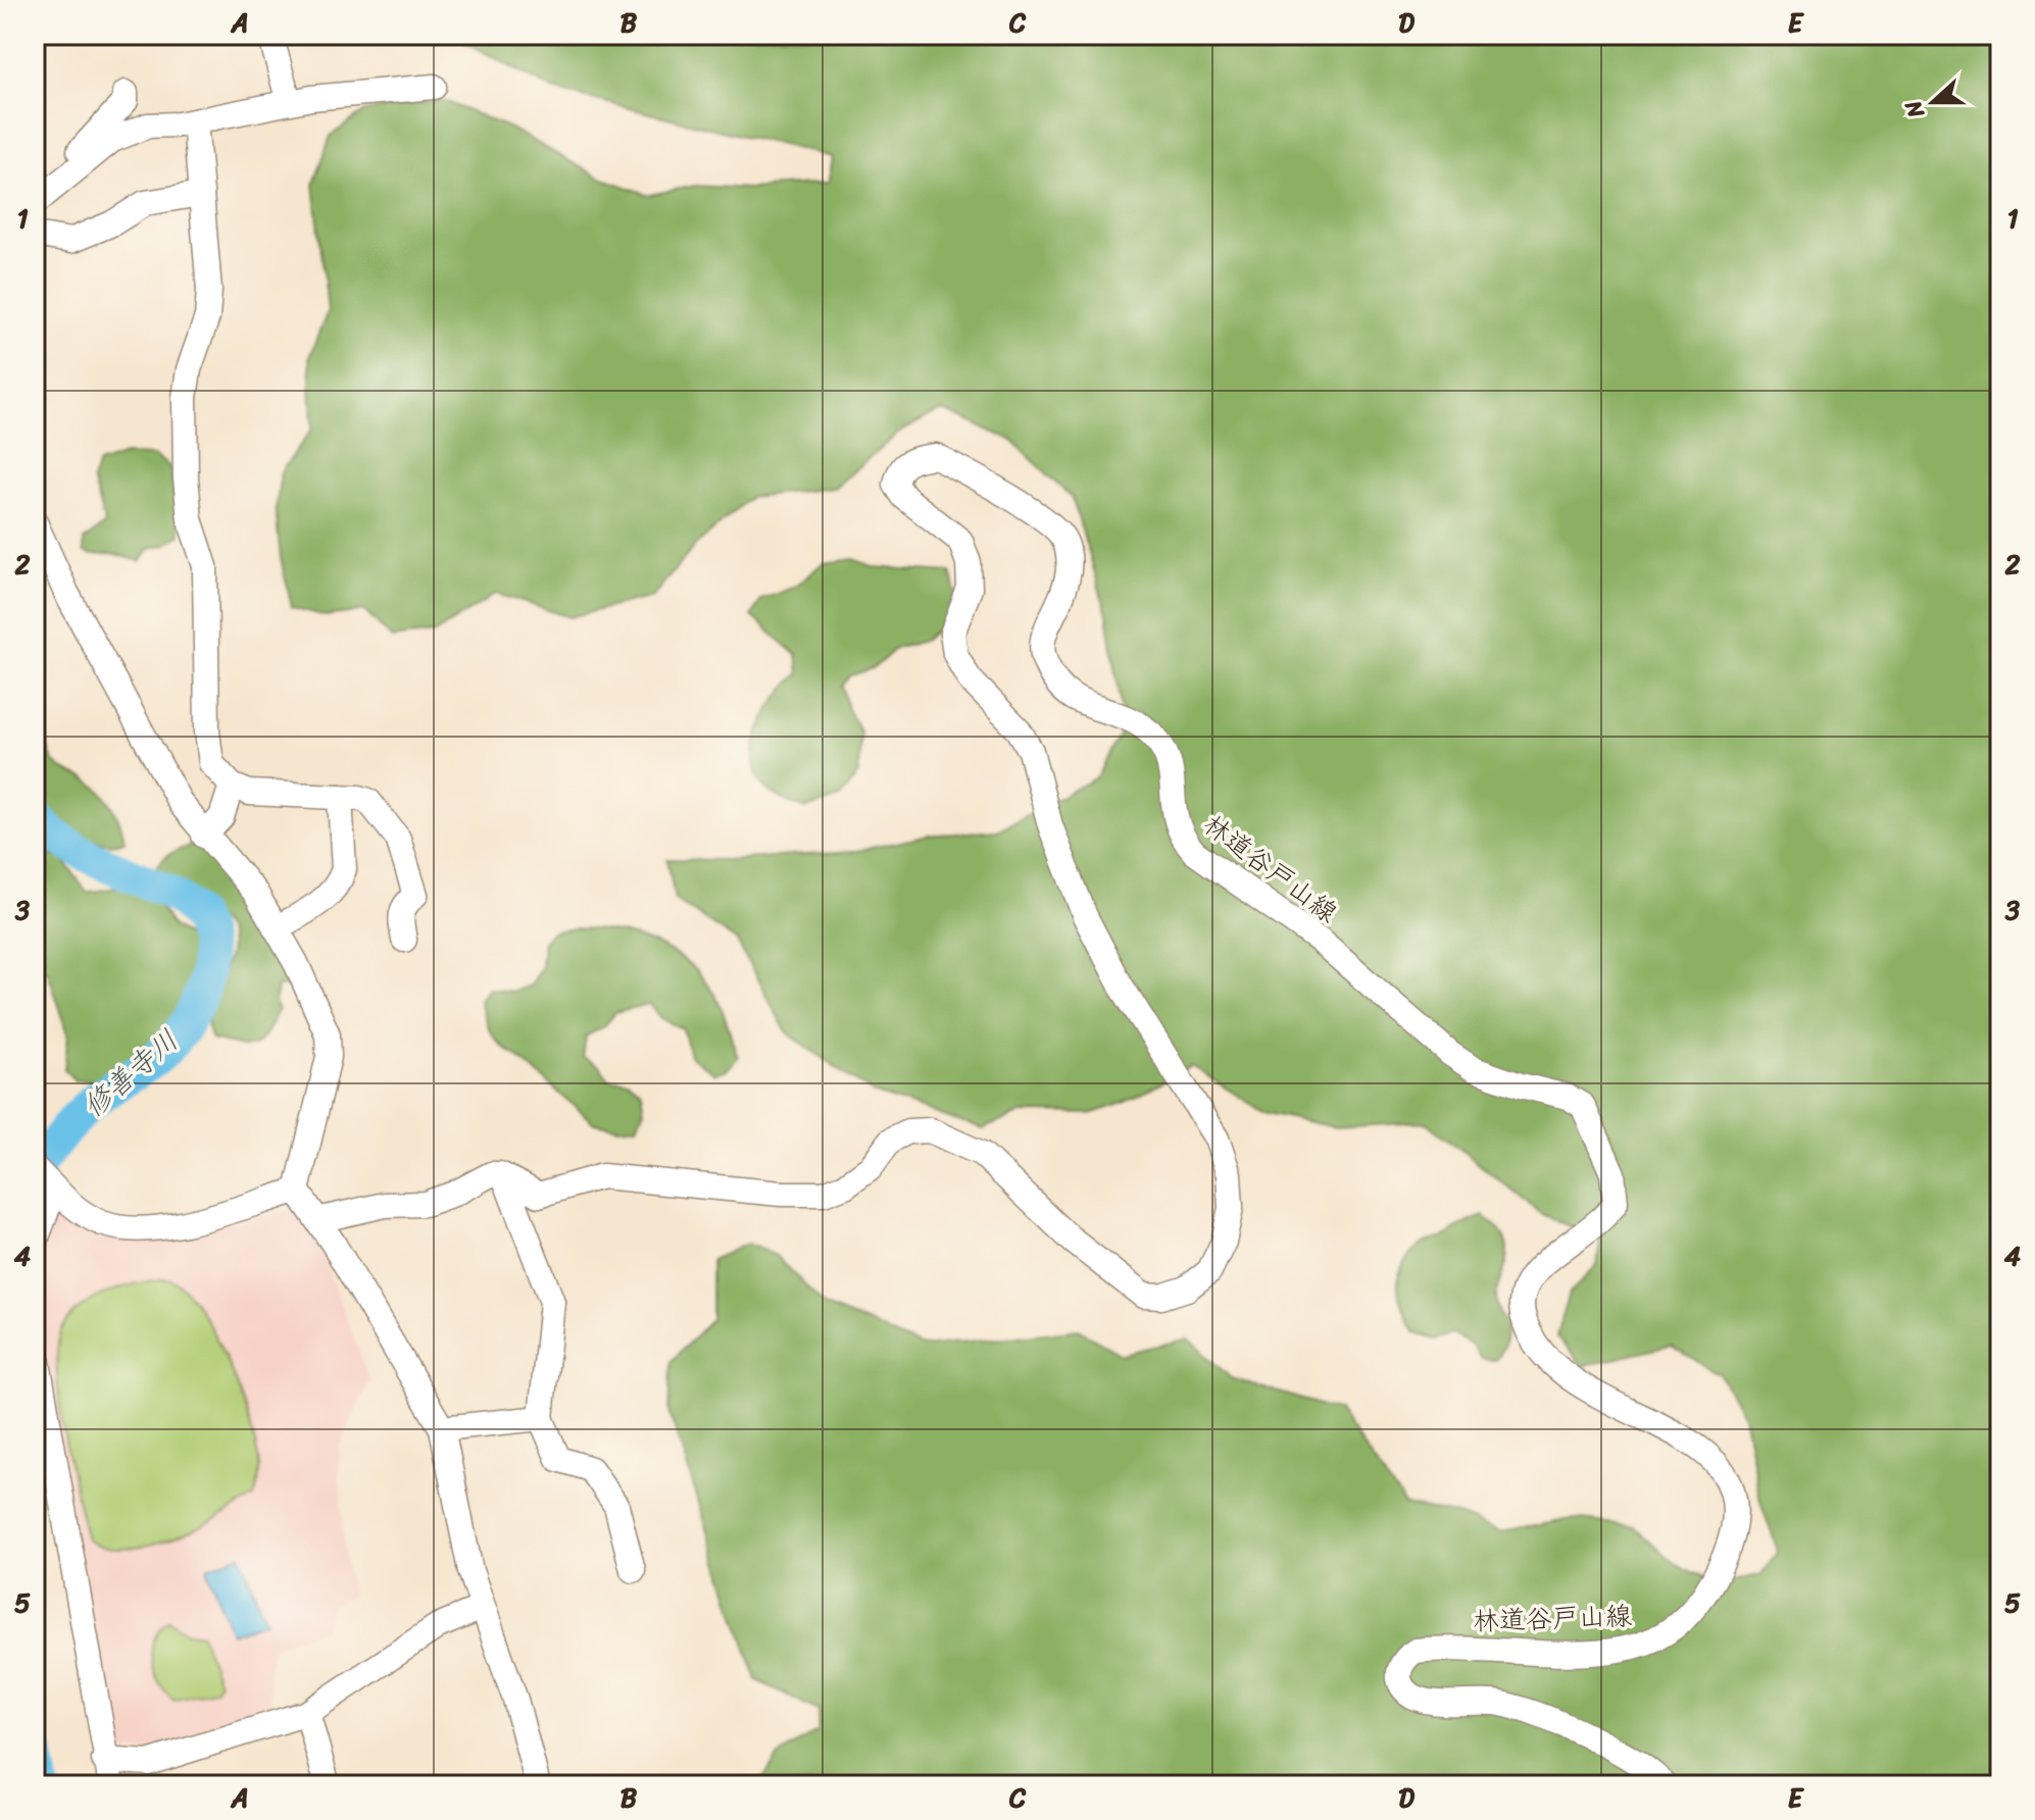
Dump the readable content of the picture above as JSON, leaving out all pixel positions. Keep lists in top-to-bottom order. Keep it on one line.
{"streets":{"street":["林道谷戸山線"]},"water":["修善寺川"],"north":"left","grid":{"columns":["A","B","C","D","E"],"rows":["1","2","3","4","5"]}}
